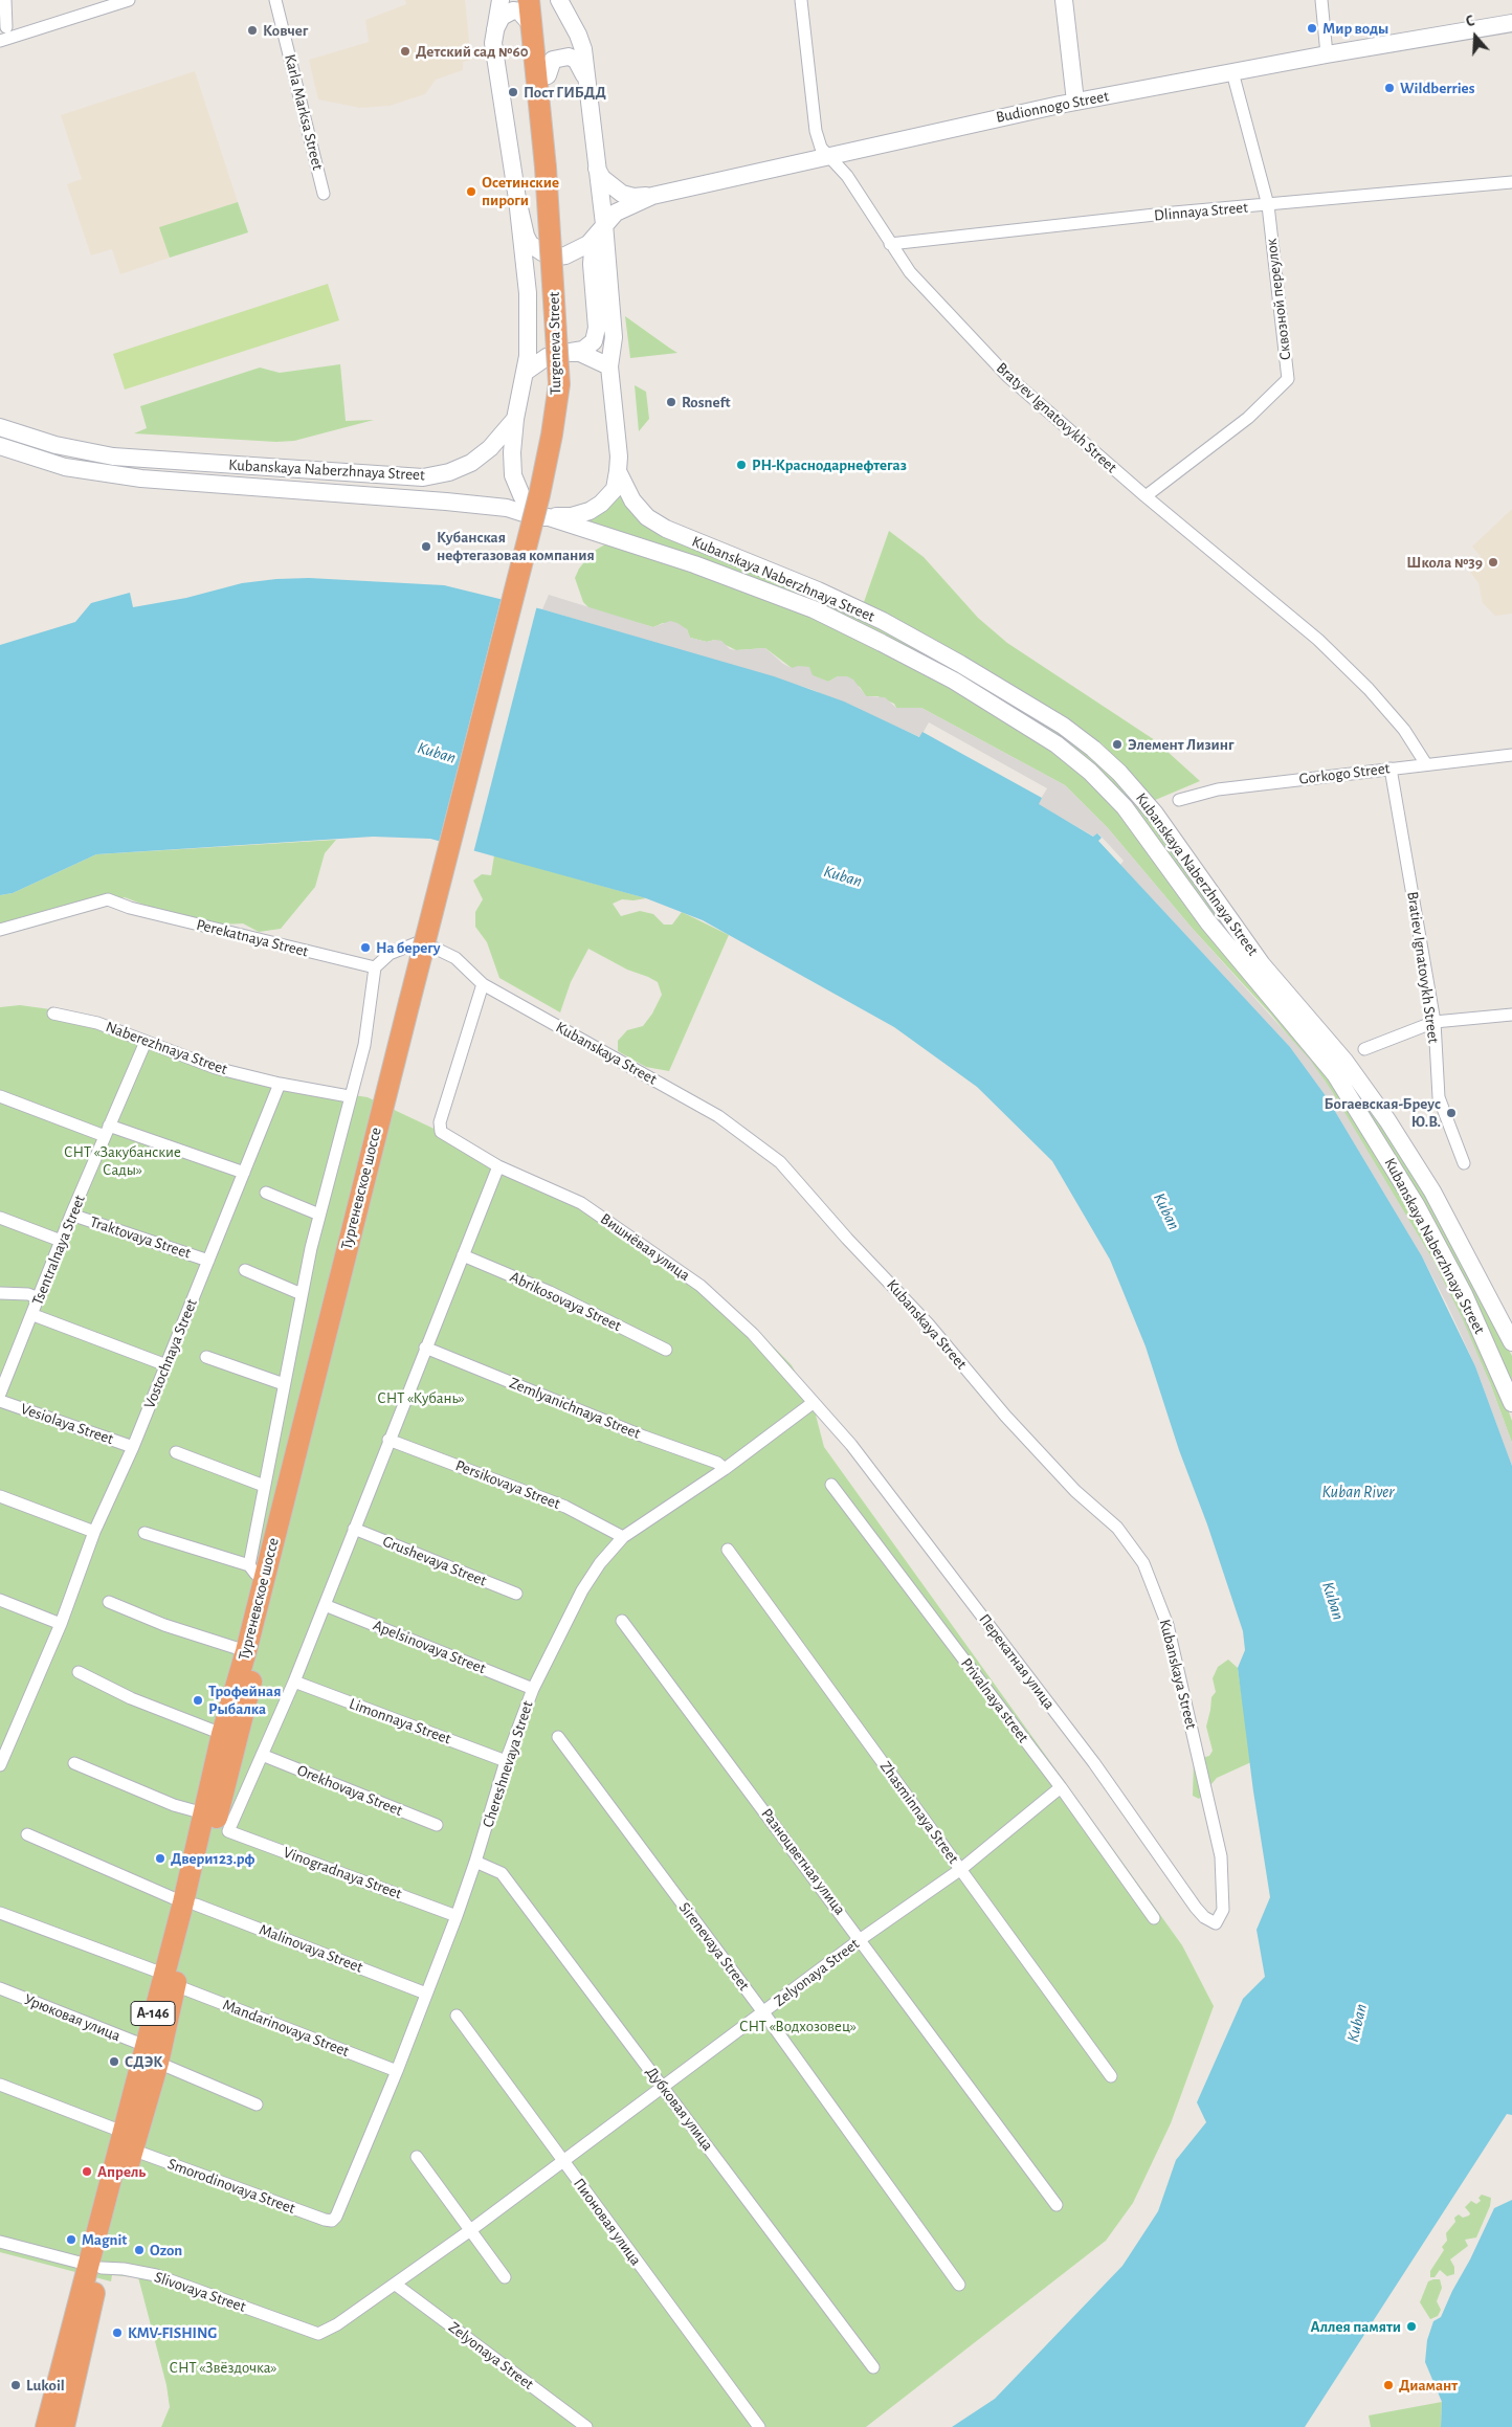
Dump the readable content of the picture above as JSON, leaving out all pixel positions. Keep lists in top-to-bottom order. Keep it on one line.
{"streets":{"highway":["Turgeneva Street","Тургеневское шоссе","А-146"],"main road":["Budionnogo Street","Kubanskaya Naberzhnaya Street"],"street":["Karla Marksa Street","Dlinnaya Street","Сквозной переулок","Bratyev Ignatovykh Street","Gorkogo Street","Perekatnaya Street","Bratiev Ignatovykh Street","Naberezhnaya Street","Kubanskaya Street","Traktovaya Street","Вишнёвая улица","Tsentralnaya Street","Abrikosovaya Street","Vostochnaya Street","Zemlyanichnaya Street","Vesiolaya Street","Persikovaya Street","Grushevaya Street","Apelsinovaya Street","Перекатная улица","Privalnaya street","Limonnaya Street","Chereshnevaya Street","Orekhovaya Street","Zhasminnaya Street","Разноцветная улица","Vinogradnaya Street","Sirenevaya Street","Malinovaya Street","Zelyonaya Street","Урюковая улица","Mandarinovaya Street","Дубковая улица","Smorodinovaya Street","Пионовая улица","Slivovaya Street"]},"crossings":[["Budionnogo Street","Сквозной переулок"],["Budionnogo Street","Bratyev Ignatovykh Street"],["Budionnogo Street","Kubanskaya Naberzhnaya Street"],["Dlinnaya Street","Сквозной переулок"],["Dlinnaya Street","Bratyev Ignatovykh Street"],["Сквозной переулок","Bratyev Ignatovykh Street"],["Turgeneva Street","Тургеневское шоссе"],["Bratyev Ignatovykh Street","Gorkogo Street"],["Gorkogo Street","Bratiev Ignatovykh Street"],["Perekatnaya Street","Kubanskaya Street"],["Naberezhnaya Street","Tsentralnaya Street"],["Naberezhnaya Street","Vostochnaya Street"],["Kubanskaya Street","Вишнёвая улица"],["Kubanskaya Street","Перекатная улица"],["Тургеневское шоссе","Vinogradnaya Street"],["Тургеневское шоссе","Malinovaya Street"],["Тургеневское шоссе","Урюковая улица"],["Тургеневское шоссе","Mandarinovaya Street"],["Тургеневское шоссе","Smorodinovaya Street"],["Тургеневское шоссе","Slivovaya Street"],["Traktovaya Street","Tsentralnaya Street"],["Traktovaya Street","Vostochnaya Street"],["Вишнёвая улица","Перекатная улица"],["Вишнёвая улица","Chereshnevaya Street"],["Vostochnaya Street","Vesiolaya Street"],["Zemlyanichnaya Street","Chereshnevaya Street"],["Persikovaya Street","Chereshnevaya Street"],["Apelsinovaya Street","Chereshnevaya Street"],["Перекатная улица","Chereshnevaya Street"],["Privalnaya street","Zelyonaya Street"],["Limonnaya Street","Chereshnevaya Street"],["Chereshnevaya Street","Vinogradnaya Street"],["Chereshnevaya Street","Malinovaya Street"],["Chereshnevaya Street","Mandarinovaya Street"],["Chereshnevaya Street","Дубковая улица"],["Chereshnevaya Street","Smorodinovaya Street"],["Zhasminnaya Street","Zelyonaya Street"],["Разноцветная улица","Zelyonaya Street"],["Sirenevaya Street","Zelyonaya Street"],["Zelyonaya Street","Дубковая улица"],["Zelyonaya Street","Пионовая улица"],["Zelyonaya Street","Slivovaya Street"]],"water":["Kuban","Kuban River"],"parks":["СНТ «Закубанские Сады»","СНТ «Кубань»","СНТ «Водхозовец»","СНТ «Звёздочка»"],"places":["Мир воды","Ковчег","Детский сад №60","Wildberries","Пост ГИБДД","Осетинские пироги","Rosneft","РН-Краснодарнефтегаз","Кубанская нефтегазовая компания","Школа №39","Элемент Лизинг","На берегу","Богаевская-Бреус Ю.В.","Трофейная Рыбалка","Двери123.рф","СДЭК","Апрель","Magnit","Ozon","Аллея памяти","KMV-FISHING","Lukoil","Диамант"],"north":"top"}
